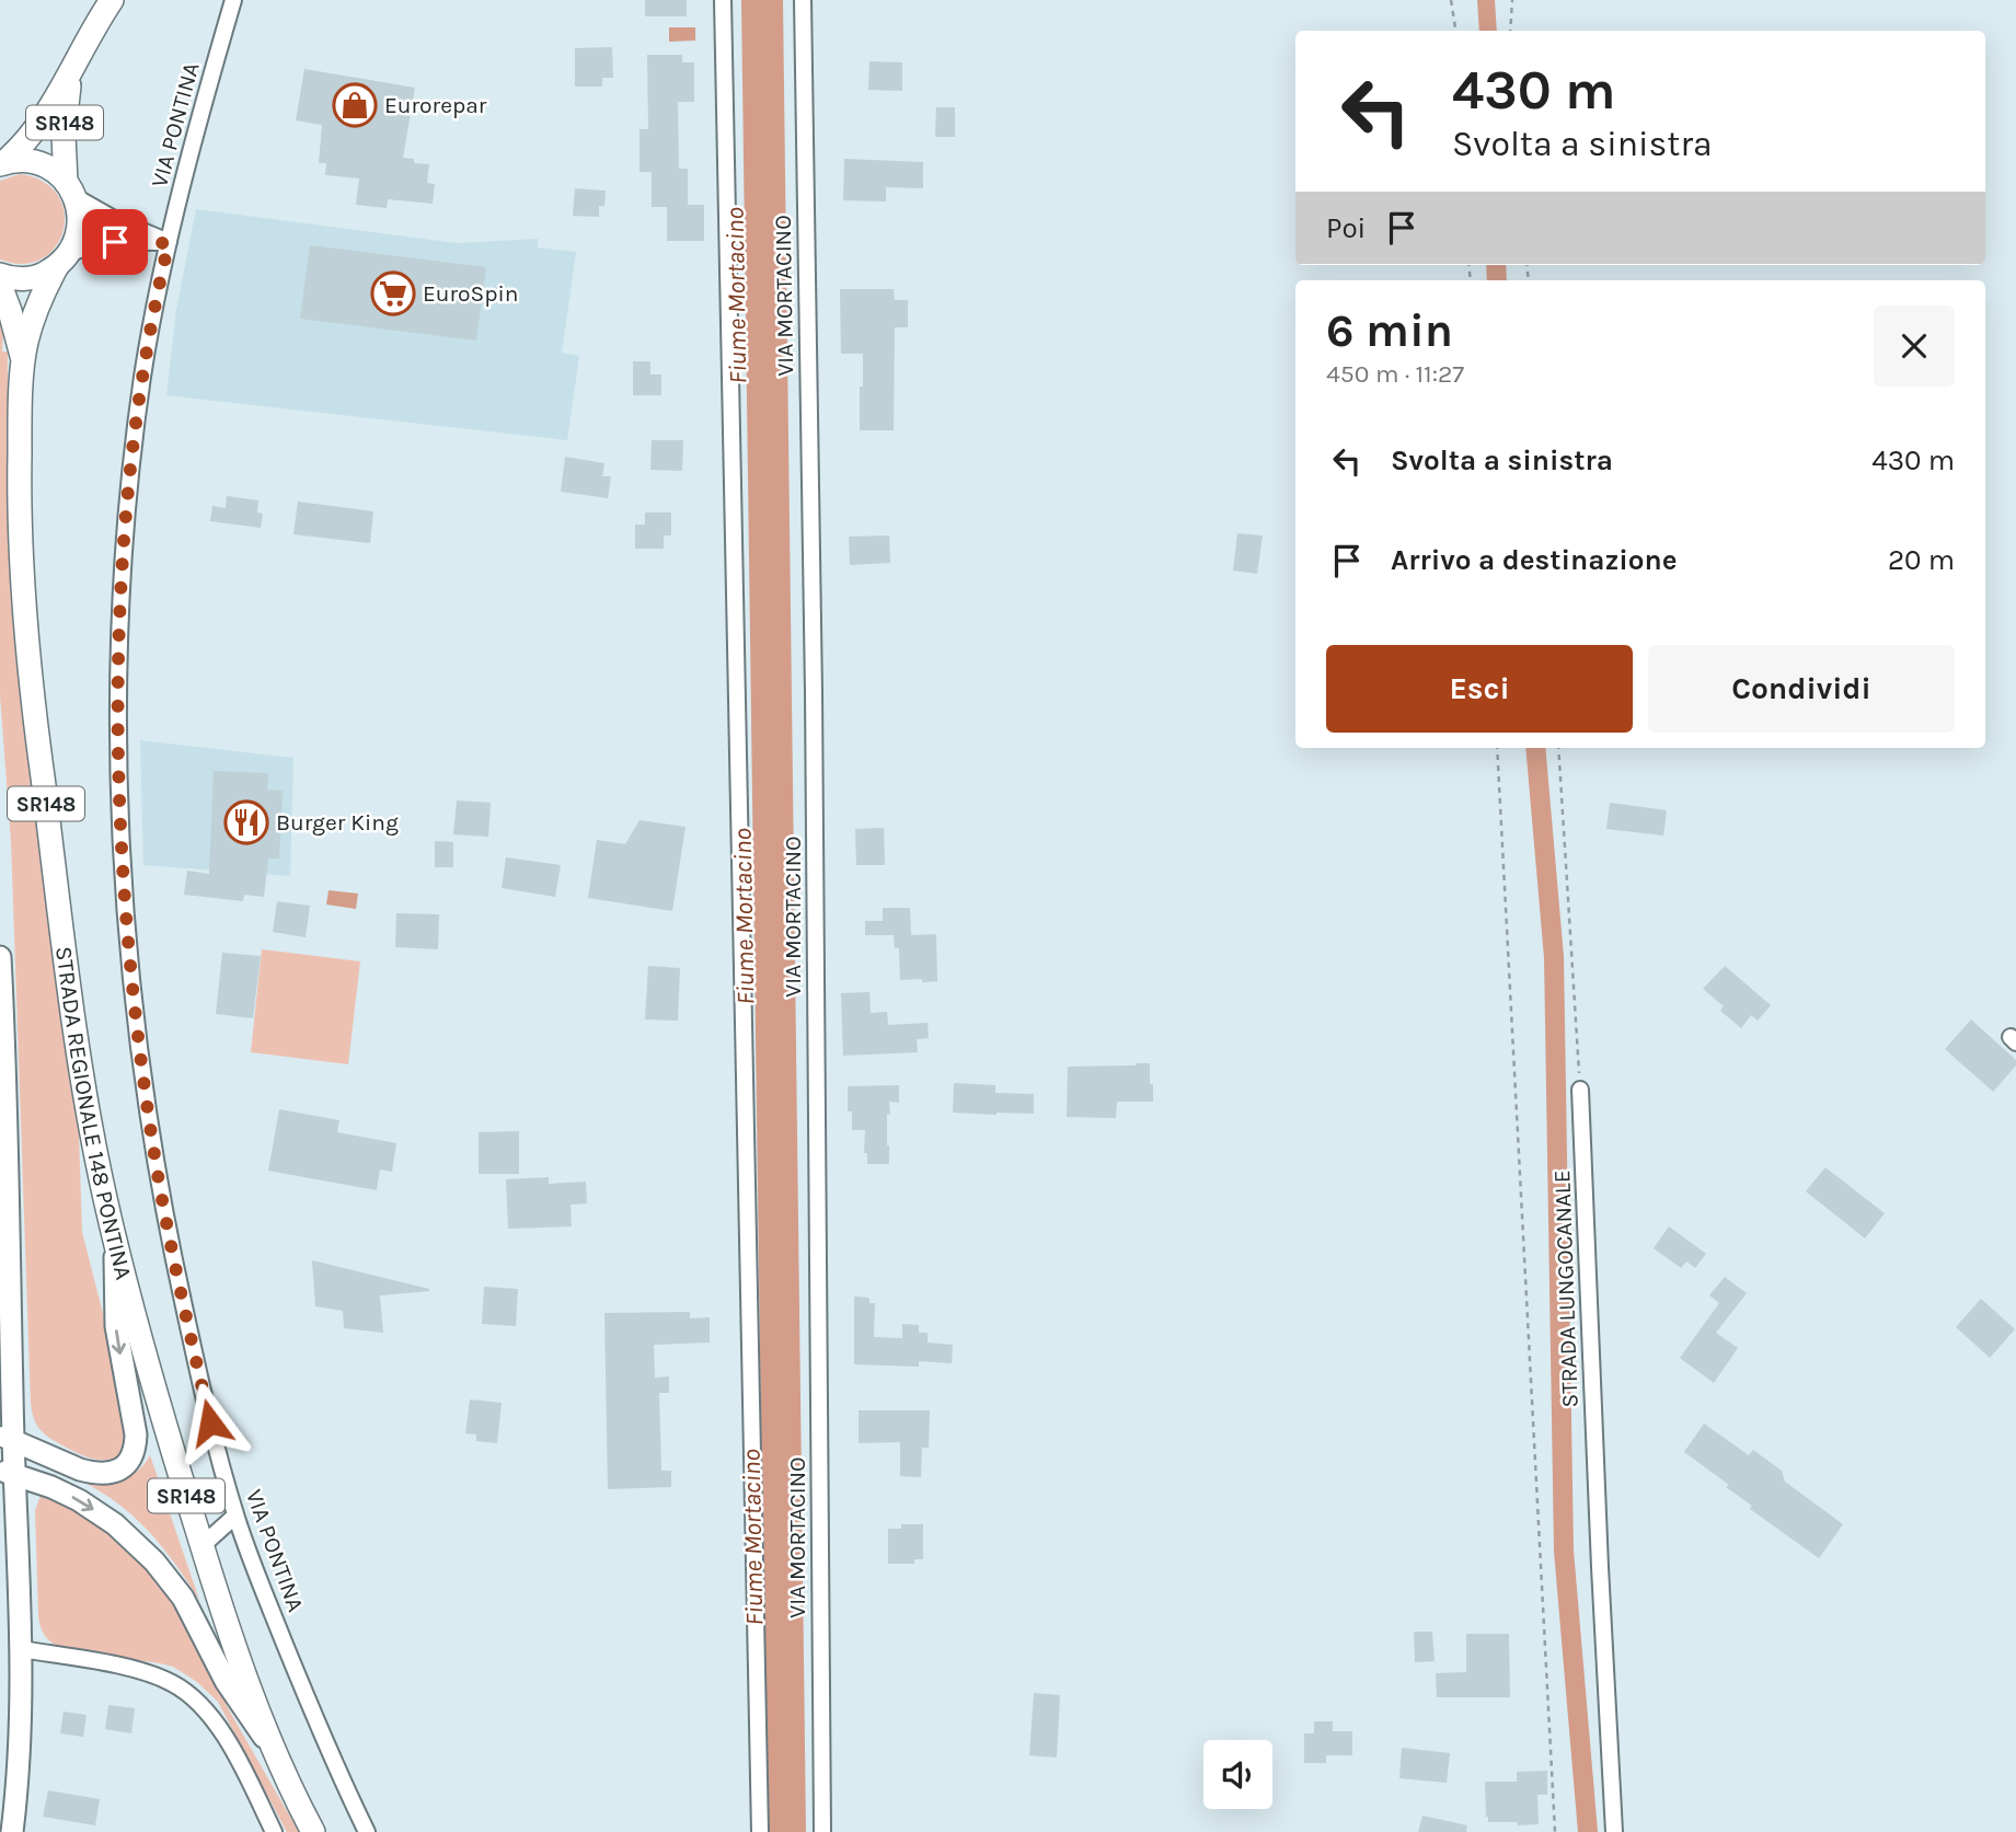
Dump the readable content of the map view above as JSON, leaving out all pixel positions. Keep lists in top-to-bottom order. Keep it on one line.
{"streets":{"main road":["SR148","STRADA REGIONALE 148 PONTINA"],"street":["VIA PONTINA","VIA MORTACINO","STRADA LUNGOCANALE"]},"water":["Fiume Mortacino"],"places":{"shop":["Eurorepar"],"supermarket":["EuroSpin"],"restaurant":["Burger King"]},"page":{"turn":["430 m","Svolta a sinistra"],"then":"Poi","heading":["6 min","450 m · 11:27"],"list":[{"name":"Svolta a sinistra","value":"430 m"},{"name":"Arrivo a destinazione","value":"20 m"}],"buttons":["Esci","Condividi"]}}
